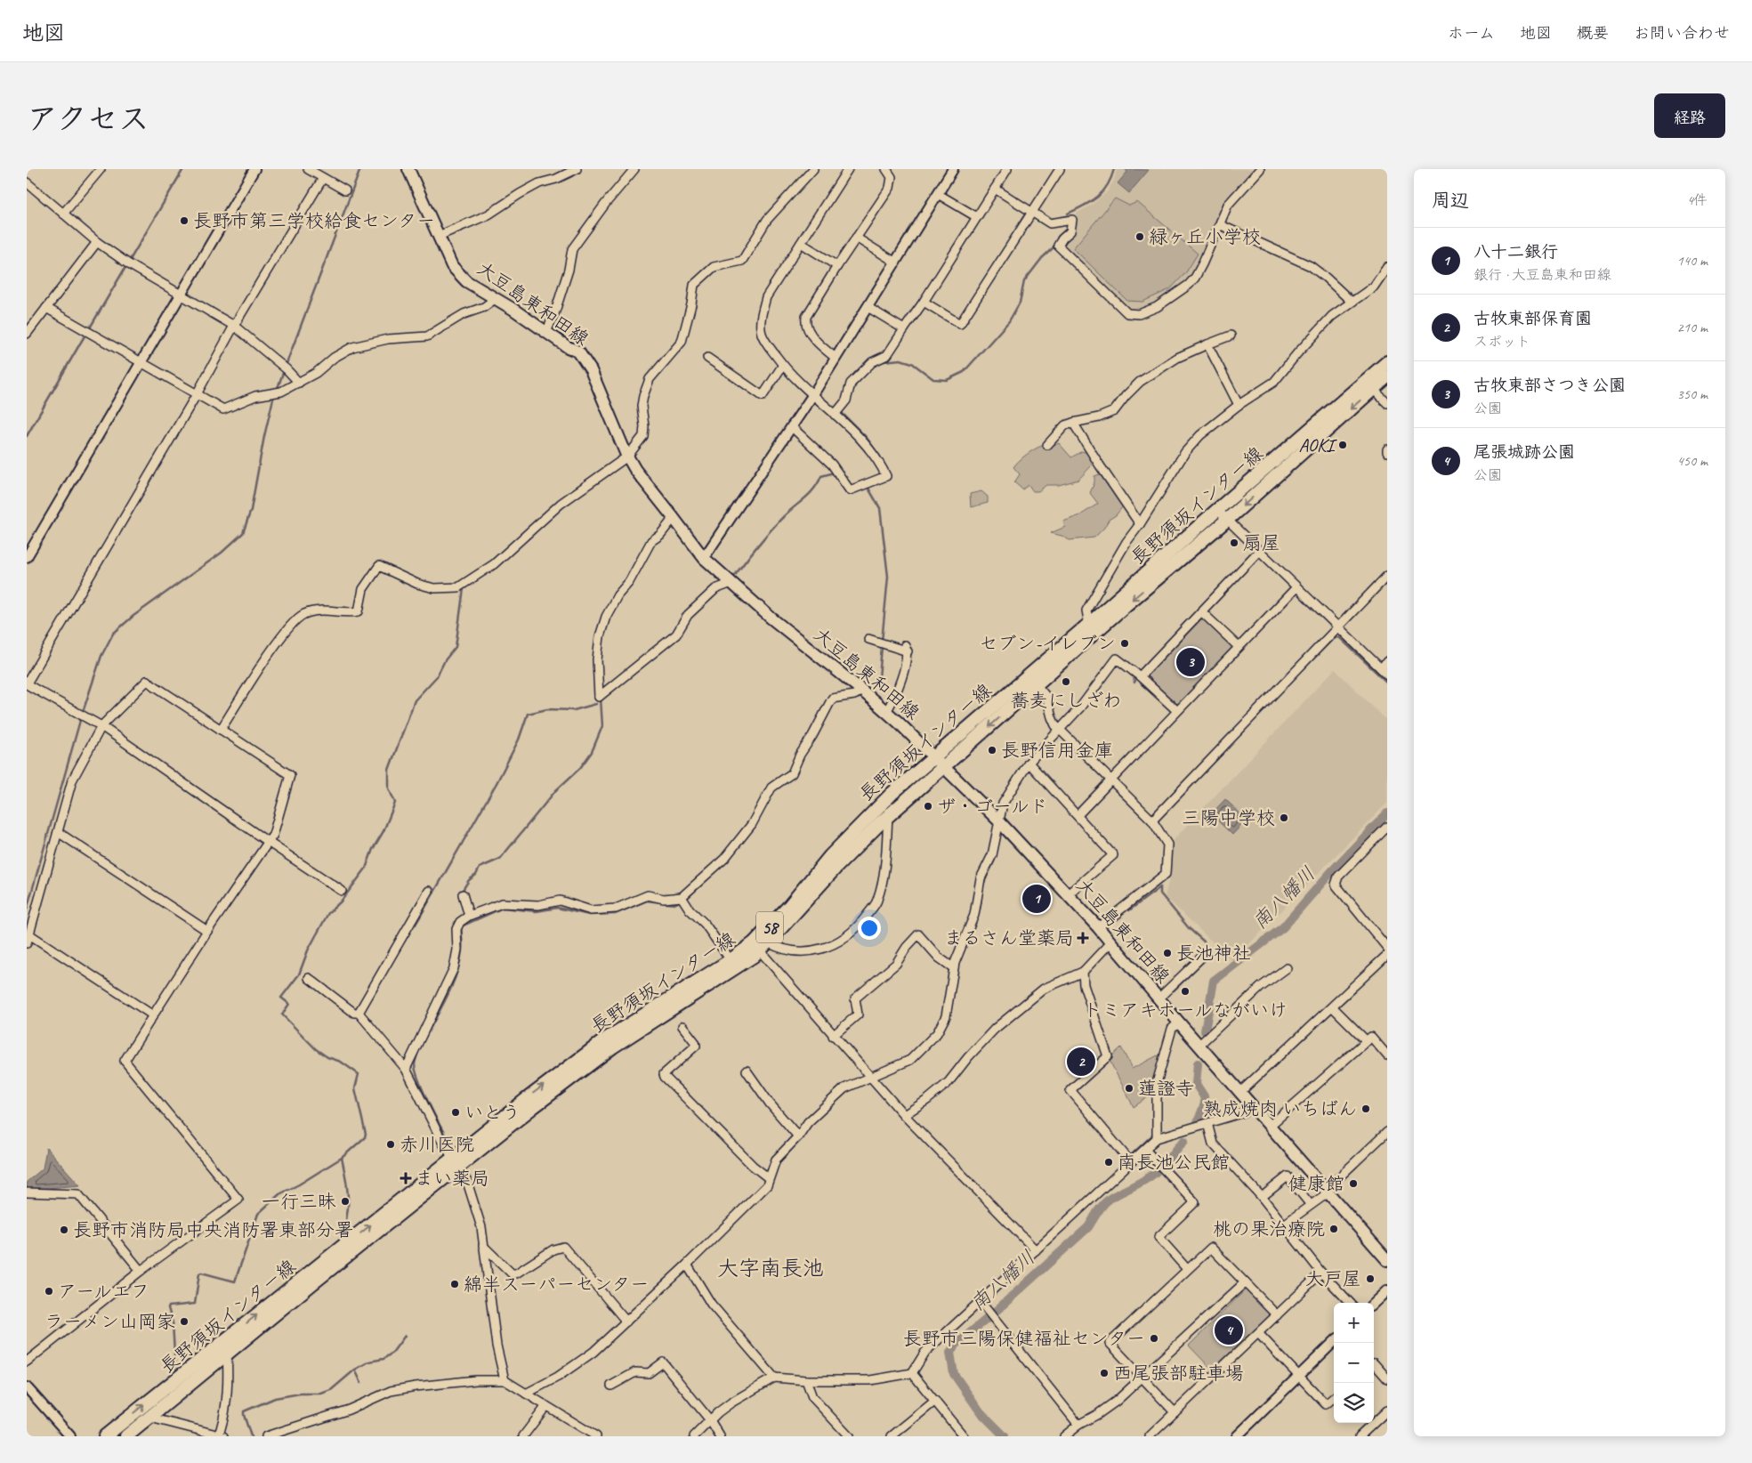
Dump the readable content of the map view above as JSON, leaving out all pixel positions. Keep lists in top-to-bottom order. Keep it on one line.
{"streets":{"main road":["大豆島東和田線","長野須坂インター線","58"]},"crossings":[["大豆島東和田線","長野須坂インター線"]],"districts":["大字南長池"],"water":["南八幡川"],"places":{"other":["長野市第三学校給食センター","緑ヶ丘小学校","AOKI","扇屋","セブン-イレブン","蕎麦にしざわ","長野信用金庫","ザ・ゴールド","三陽中学校","長池神社","トミアキホールながいけ","蓮證寺","熟成焼肉 いちばん","いとう","赤川医院","南長池公民館","健康館","一行三昧","桃の果治療院","長野市消防局中央消防署東部分署","大戸屋","綿半スーパーセンター","アールエフ","ラーメン山岡家","長野市三陽保健福祉センター","西尾張部駐車場"],"health":["まるさん堂薬局","まい薬局"]},"page":{"header":"地図","nav":["ホーム","地図","概要","お問い合わせ"],"title":"アクセス","buttons":"経路","heading":["周辺","4件"],"list":[{"mark":"1","name":"八十二銀行","note":"銀行 · 大豆島東和田線","value":"140 m"},{"mark":"2","name":"古牧東部保育園","note":"スポット","value":"210 m"},{"mark":"3","name":"古牧東部さつき公園","note":"公園","value":"350 m"},{"mark":"4","name":"尾張城跡公園","note":"公園","value":"450 m"}],"pins":["3","1","2","4"],"map_buttons":["+","−"]}}
